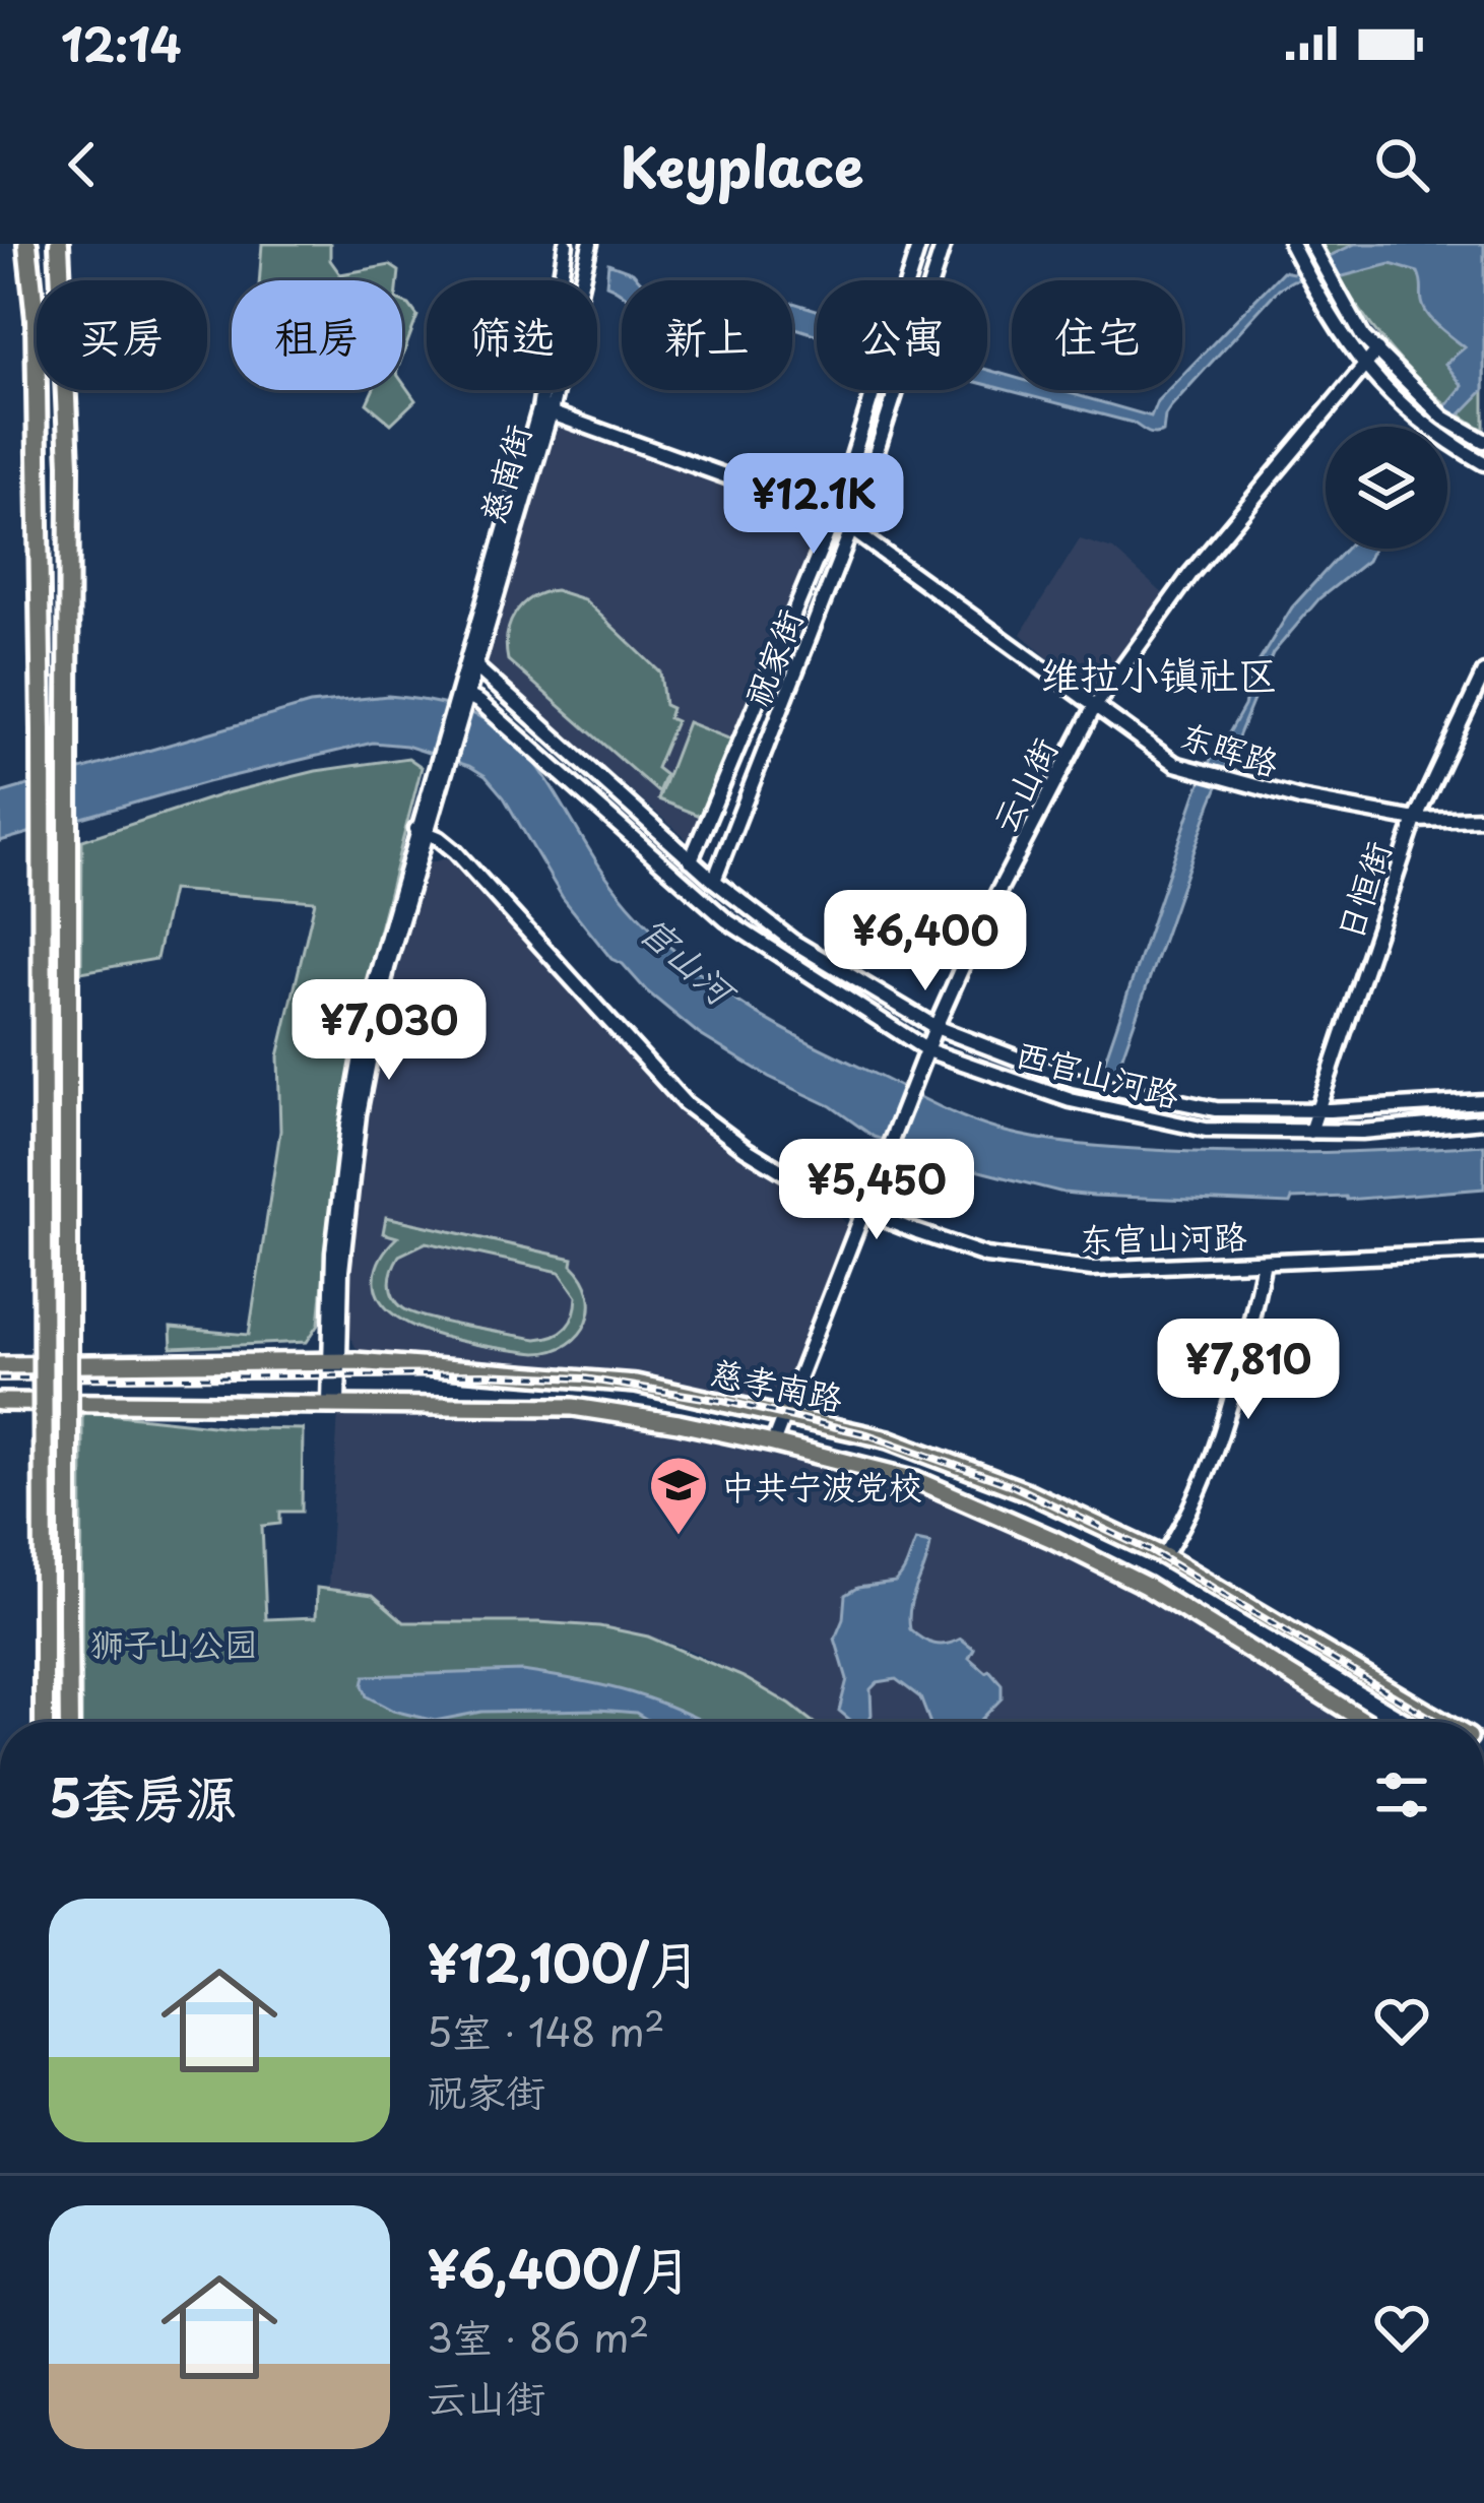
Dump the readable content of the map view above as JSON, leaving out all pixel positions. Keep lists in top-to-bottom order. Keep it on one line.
{"streets":{"main road":["慈孝南路"],"street":["慈南街","祝家街","东晖路","云山街","日恒街","西官山河路","东官山河路"]},"crossings":[["慈南街","东晖路"],["慈南街","西官山河路"],["慈南街","东官山河路"],["慈南街","慈孝南路"],["祝家街","东晖路"],["祝家街","西官山河路"],["东晖路","云山街"],["东晖路","日恒街"],["云山街","西官山河路"],["云山街","东官山河路"],["云山街","慈孝南路"],["日恒街","西官山河路"]],"districts":["维拉小镇社区"],"water":["官山河"],"parks":["狮子山公园"],"places":{"school or university":["中共宁波党校"]},"page":{"status":"12:14","header":"Keyplace","chip":["买房","租房","筛选","新上","公寓","住宅"],"price":["¥12.1K","¥6,400","¥7,030","¥5,450","¥7,810"],"heading":"5套房源","list":[{"name":"¥12,100/月","note":"5室 · 148 m² · 祝家街"},{"name":"¥6,400/月","note":"3室 · 86 m² · 云山街"}]}}
